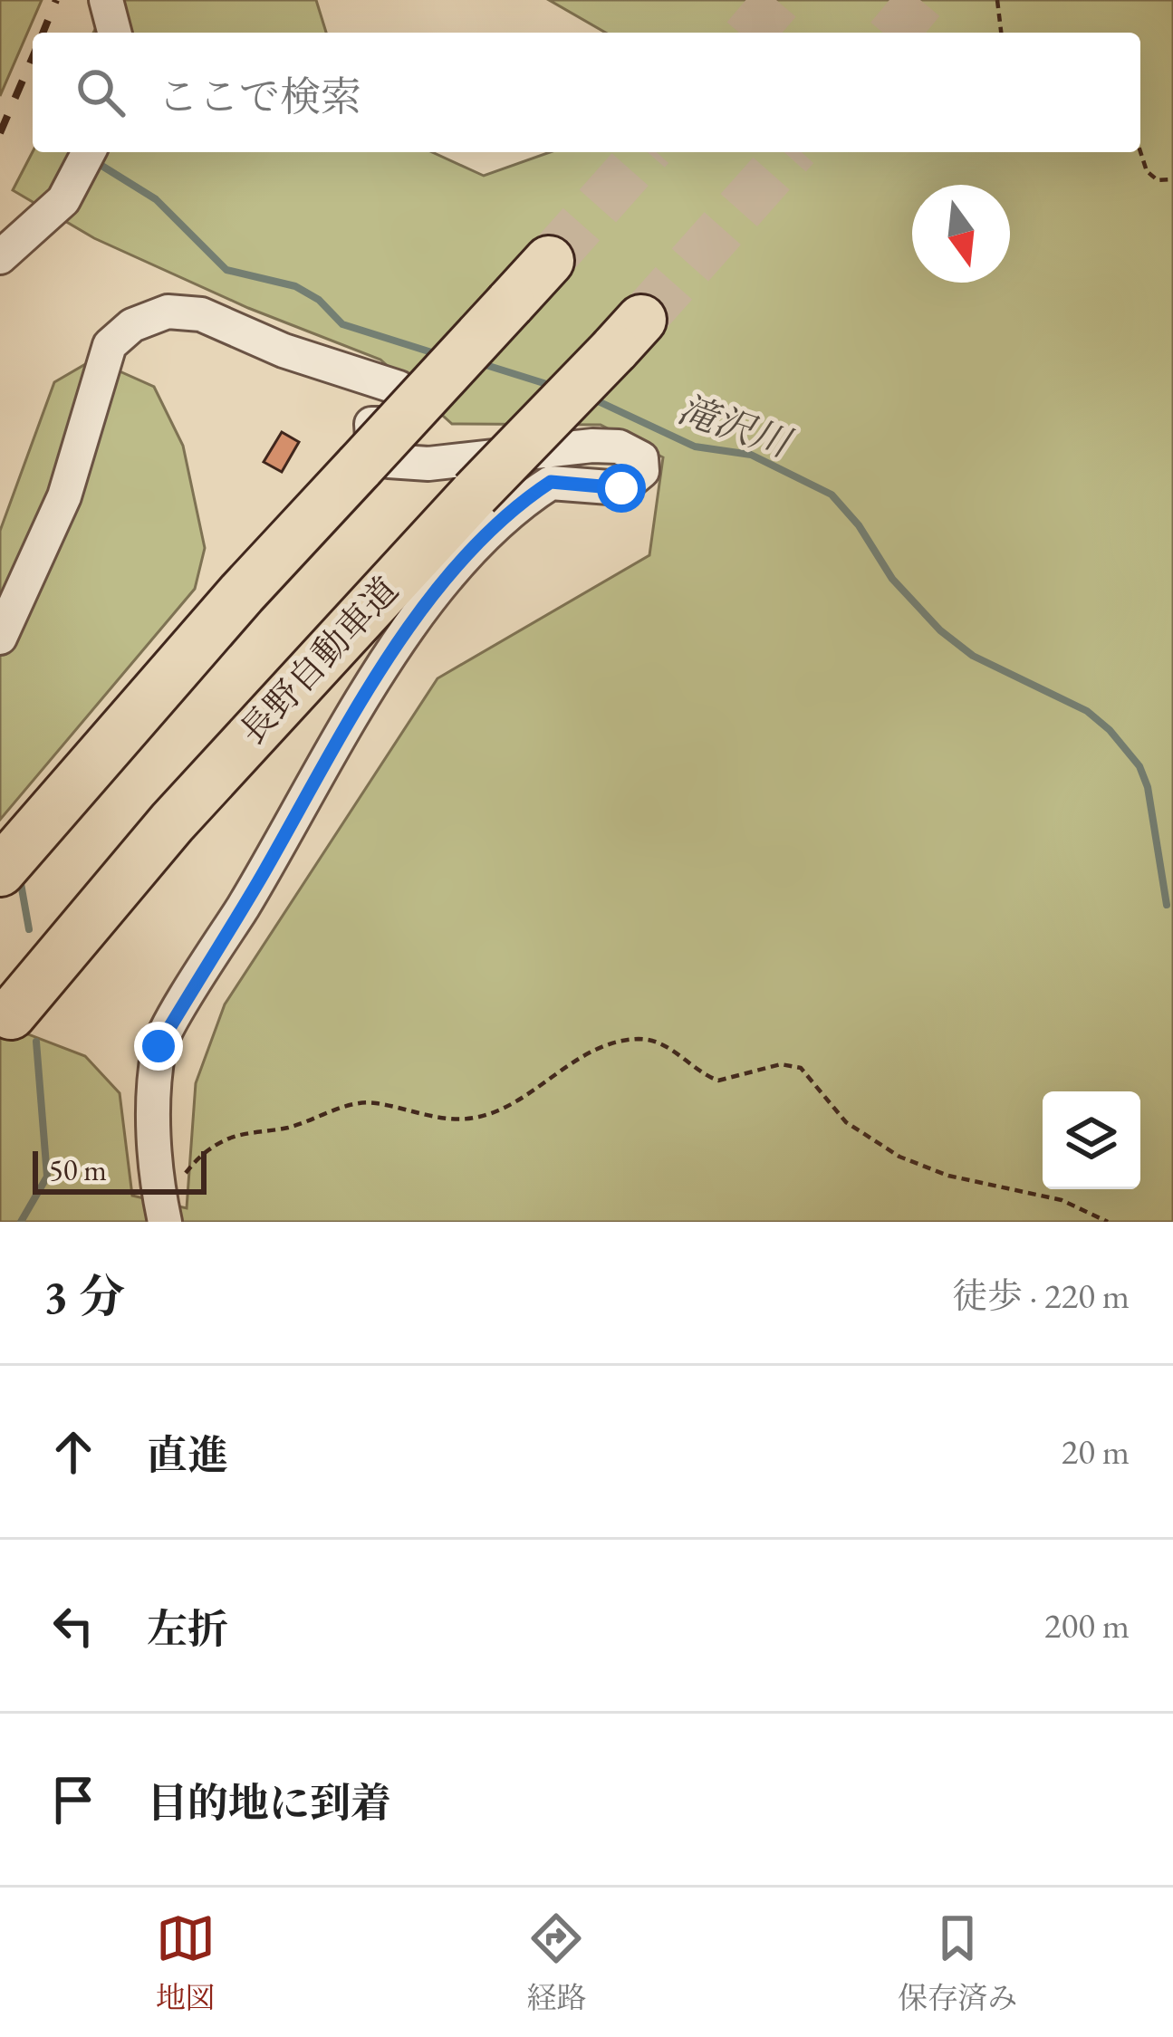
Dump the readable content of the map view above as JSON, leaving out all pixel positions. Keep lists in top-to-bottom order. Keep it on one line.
{"streets":{"highway":["長野自動車道"]},"water":["滝沢川"],"scale_bar":"50 m","north":"bottom","page":{"search":"ここで検索","scale":"50 m","heading":["3 分","徒歩 · 220 m"],"list":[["直進","20 m"],["左折","200 m"],"目的地に到着"],"nav":["地図","経路","保存済み"]}}
